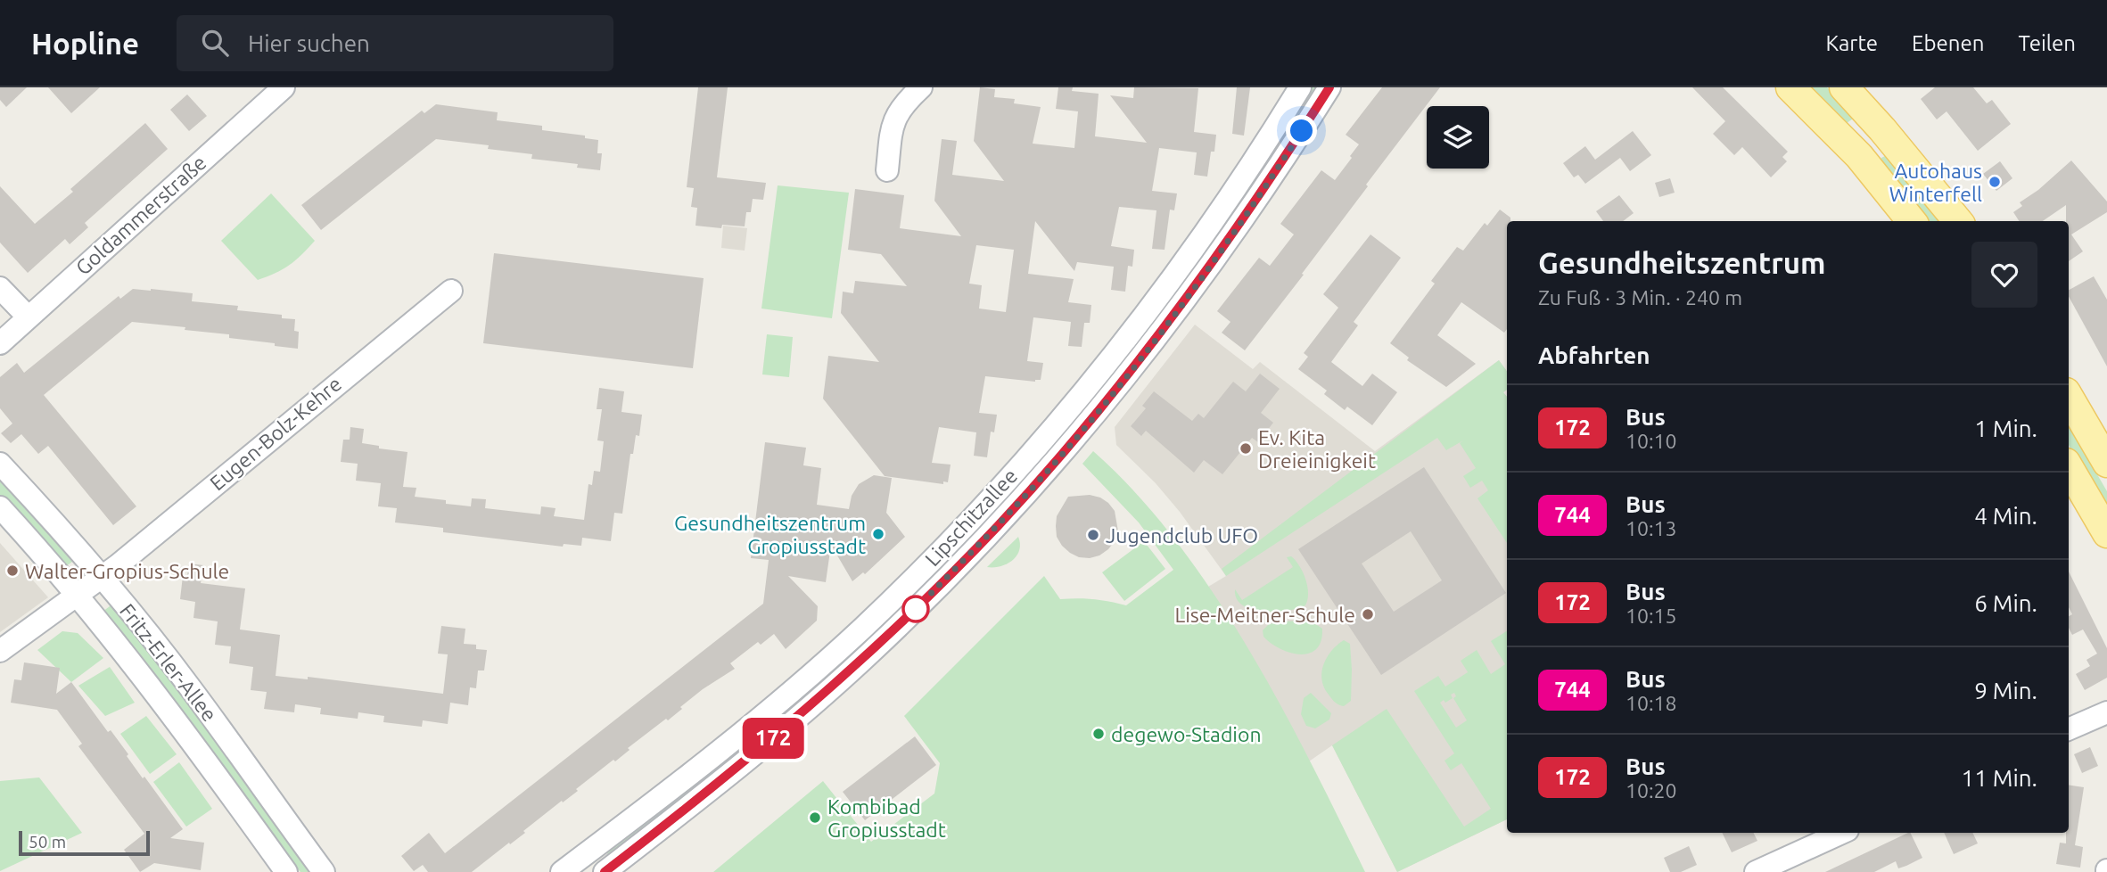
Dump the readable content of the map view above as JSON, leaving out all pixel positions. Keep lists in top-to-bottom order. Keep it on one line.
{"streets":{"street":["Goldammerstraße","Eugen-Bolz-Kehre","Lipschitzallee","Fritz-Erler-Allee"]},"crossings":[["Eugen-Bolz-Kehre","Fritz-Erler-Allee"]],"places":["Autohaus Winterfell","Ev. Kita Dreieinigkeit","Gesundheitszentrum Gropiusstadt","Jugendclub UFO","Walter-Gropius-Schule","Lise-Meitner-Schule","degewo-Stadion","Kombibad Gropiusstadt"],"lines":["bus line 172"],"scale_bar":"50 m","page":{"header":"Hopline","search":"Hier suchen","nav":["Karte","Ebenen","Teilen"],"on_map":"172","heading":[["Gesundheitszentrum","Zu Fuß · 3 Min. · 240 m"],"Abfahrten"],"list":[{"mark":"172","name":"Bus","note":"10:10","value":"1 Min."},{"mark":"744","name":"Bus","note":"10:13","value":"4 Min."},{"mark":"172","name":"Bus","note":"10:15","value":"6 Min."},{"mark":"744","name":"Bus","note":"10:18","value":"9 Min."},{"mark":"172","name":"Bus","note":"10:20","value":"11 Min."}],"scale":"50 m"}}
